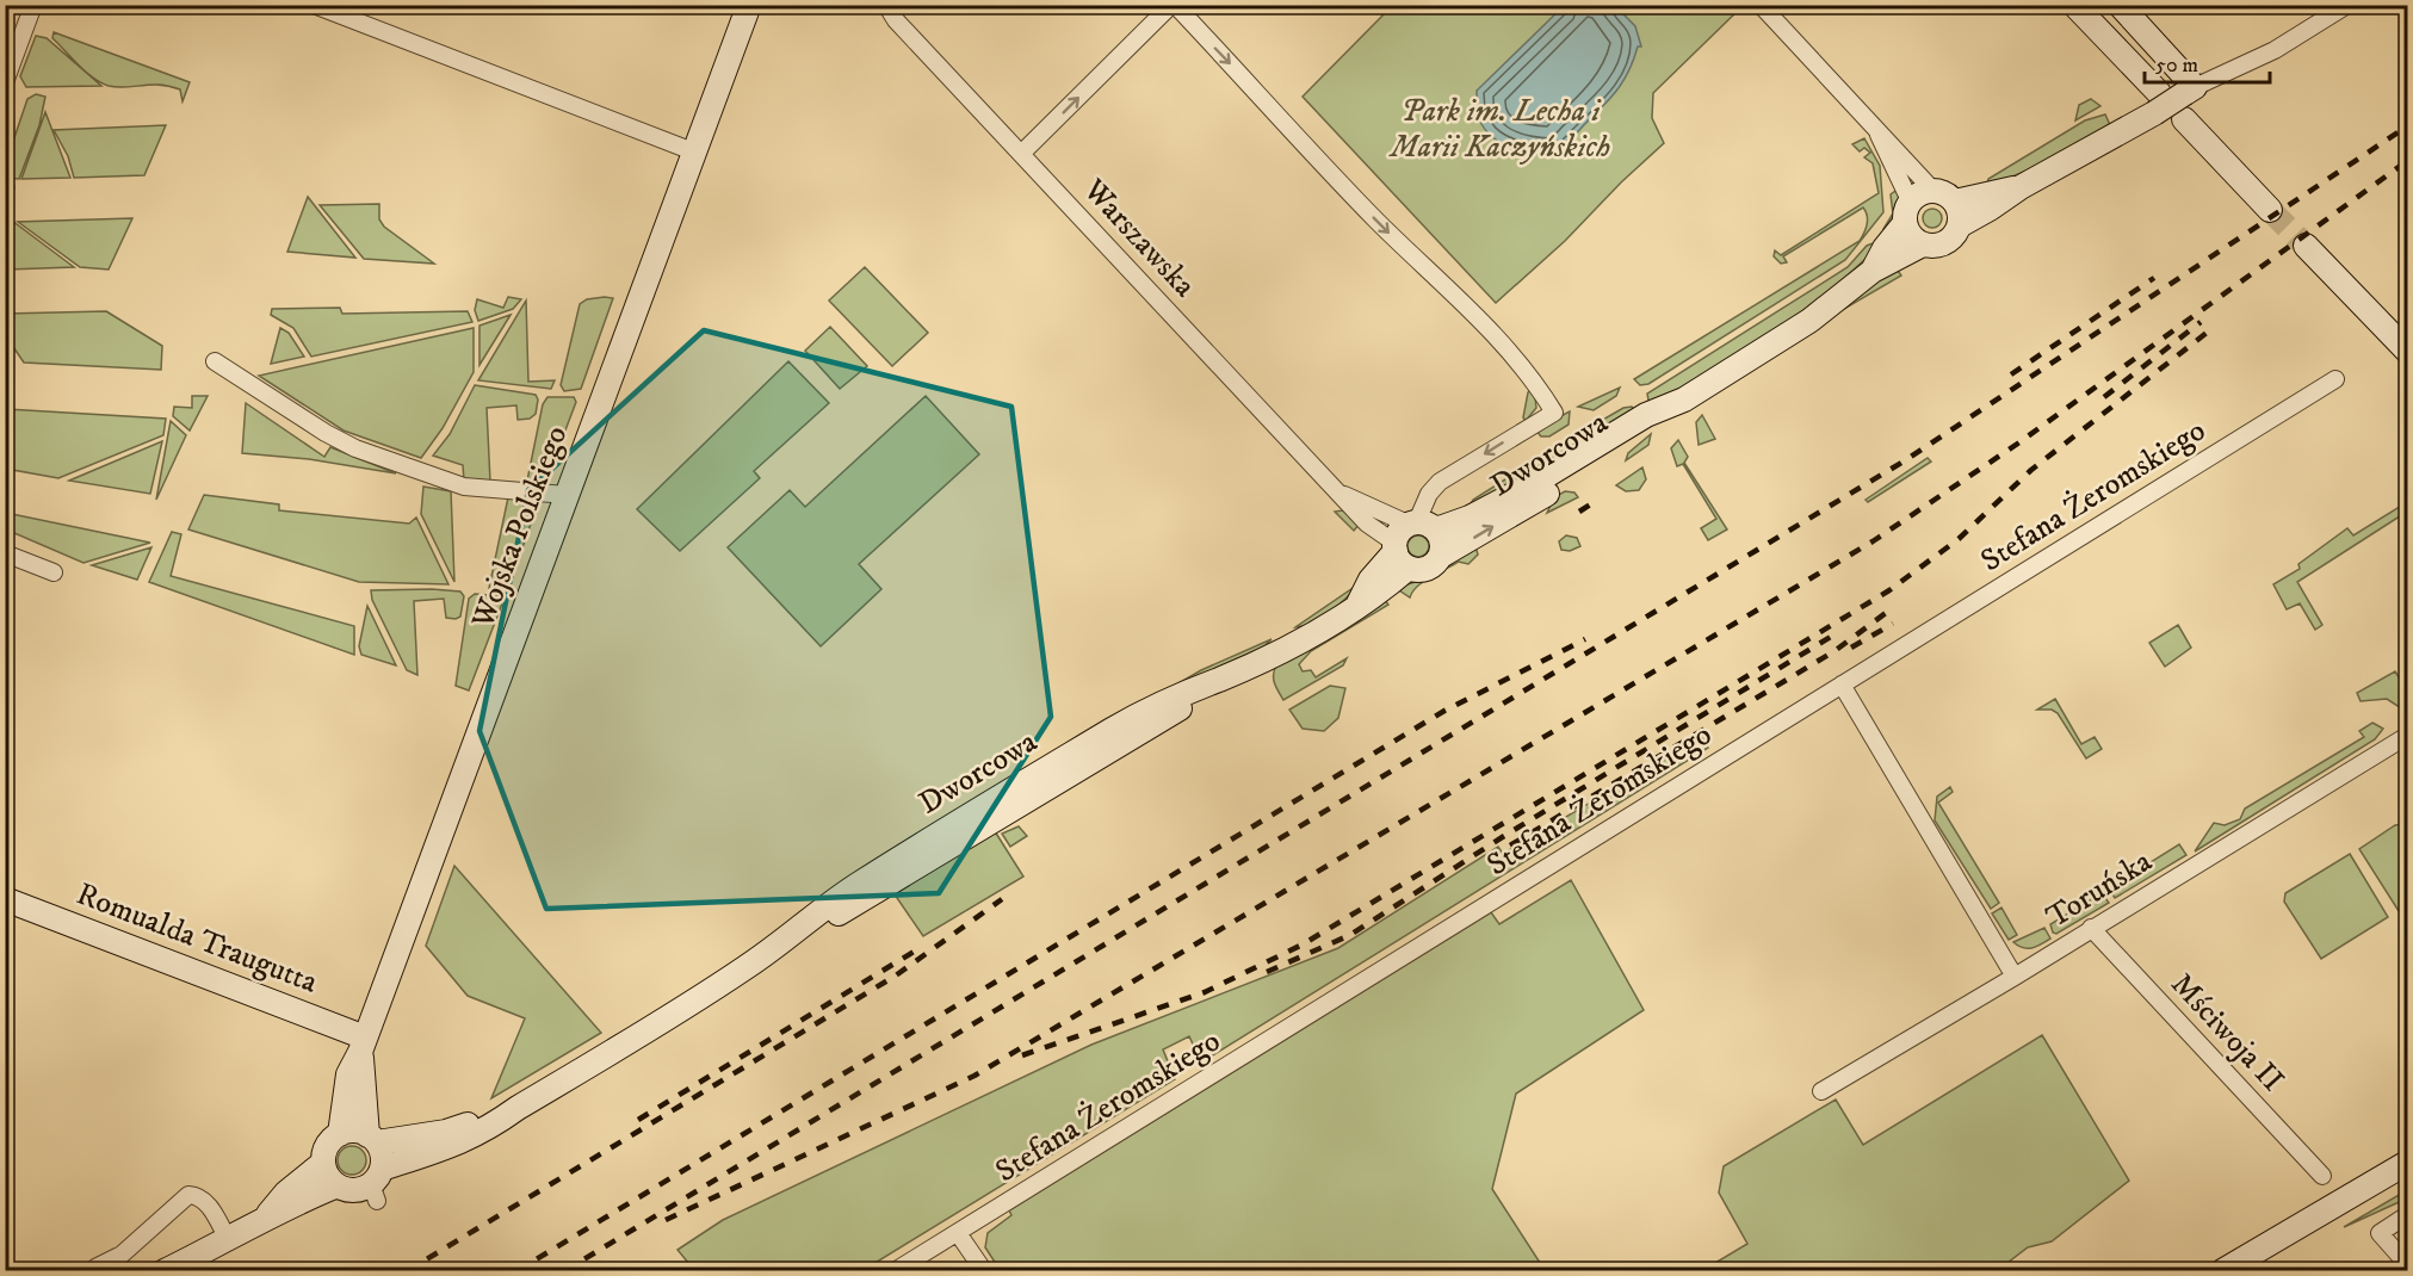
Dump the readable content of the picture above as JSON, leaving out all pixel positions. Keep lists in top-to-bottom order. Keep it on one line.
{"streets":{"street":["Warszawska","Dworcowa","Stefana Żeromskiego","Wojska Polskiego","Toruńska","Romualda Traugutta","Mściwoja II"]},"crossings":[["Warszawska","Dworcowa"],["Dworcowa","Wojska Polskiego"],["Wojska Polskiego","Romualda Traugutta"],["Toruńska","Mściwoja II"]],"parks":["Park im. Lecha i Marii Kaczyńskich"],"scale_bar":"50 m"}
